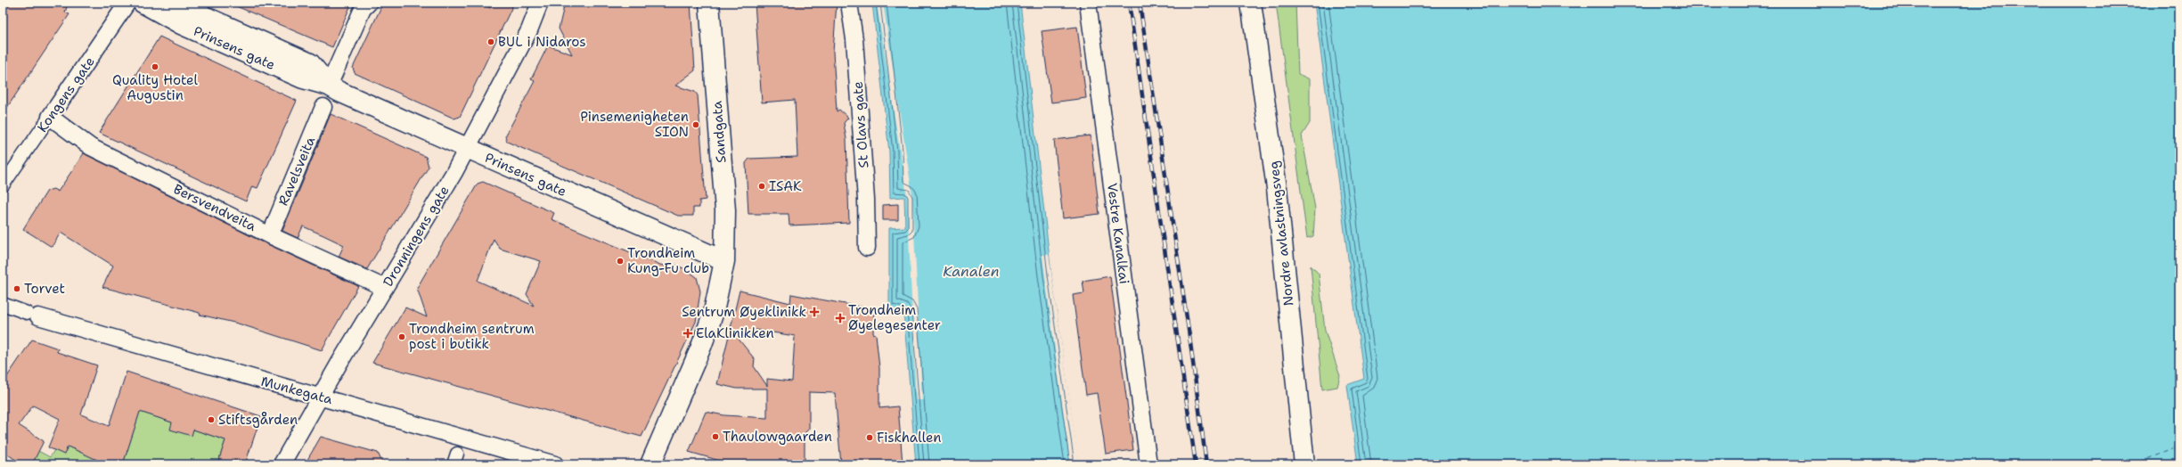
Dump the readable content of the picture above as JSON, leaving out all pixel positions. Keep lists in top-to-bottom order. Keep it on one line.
{"streets":{"main road":["Prinsens gate","Sandgata","Nordre avlastningsveg"],"street":["Kongens gate","St Olavs gate","Ravelsveita","Bersvendveita","Vestre Kanalkai","Dronningens gate","Munkegata"]},"crossings":[["Prinsens gate","Sandgata"],["Prinsens gate","Dronningens gate"],["Kongens gate","Bersvendveita"],["Ravelsveita","Bersvendveita"],["Bersvendveita","Dronningens gate"],["Dronningens gate","Munkegata"]],"water":["Kanalen"],"places":{"other":["BUL i Nidaros","Quality Hotel Augustin","Pinsemenigheten SION","ISAK","Trondheim Kung-Fu club","Torvet","Trondheim sentrum post i butikk","Stiftsgården","Thaulowgaarden","Fiskhallen"],"health":["Sentrum Øyeklinikk","Trondheim Øyelegesenter","ElaKlinikken"]}}
